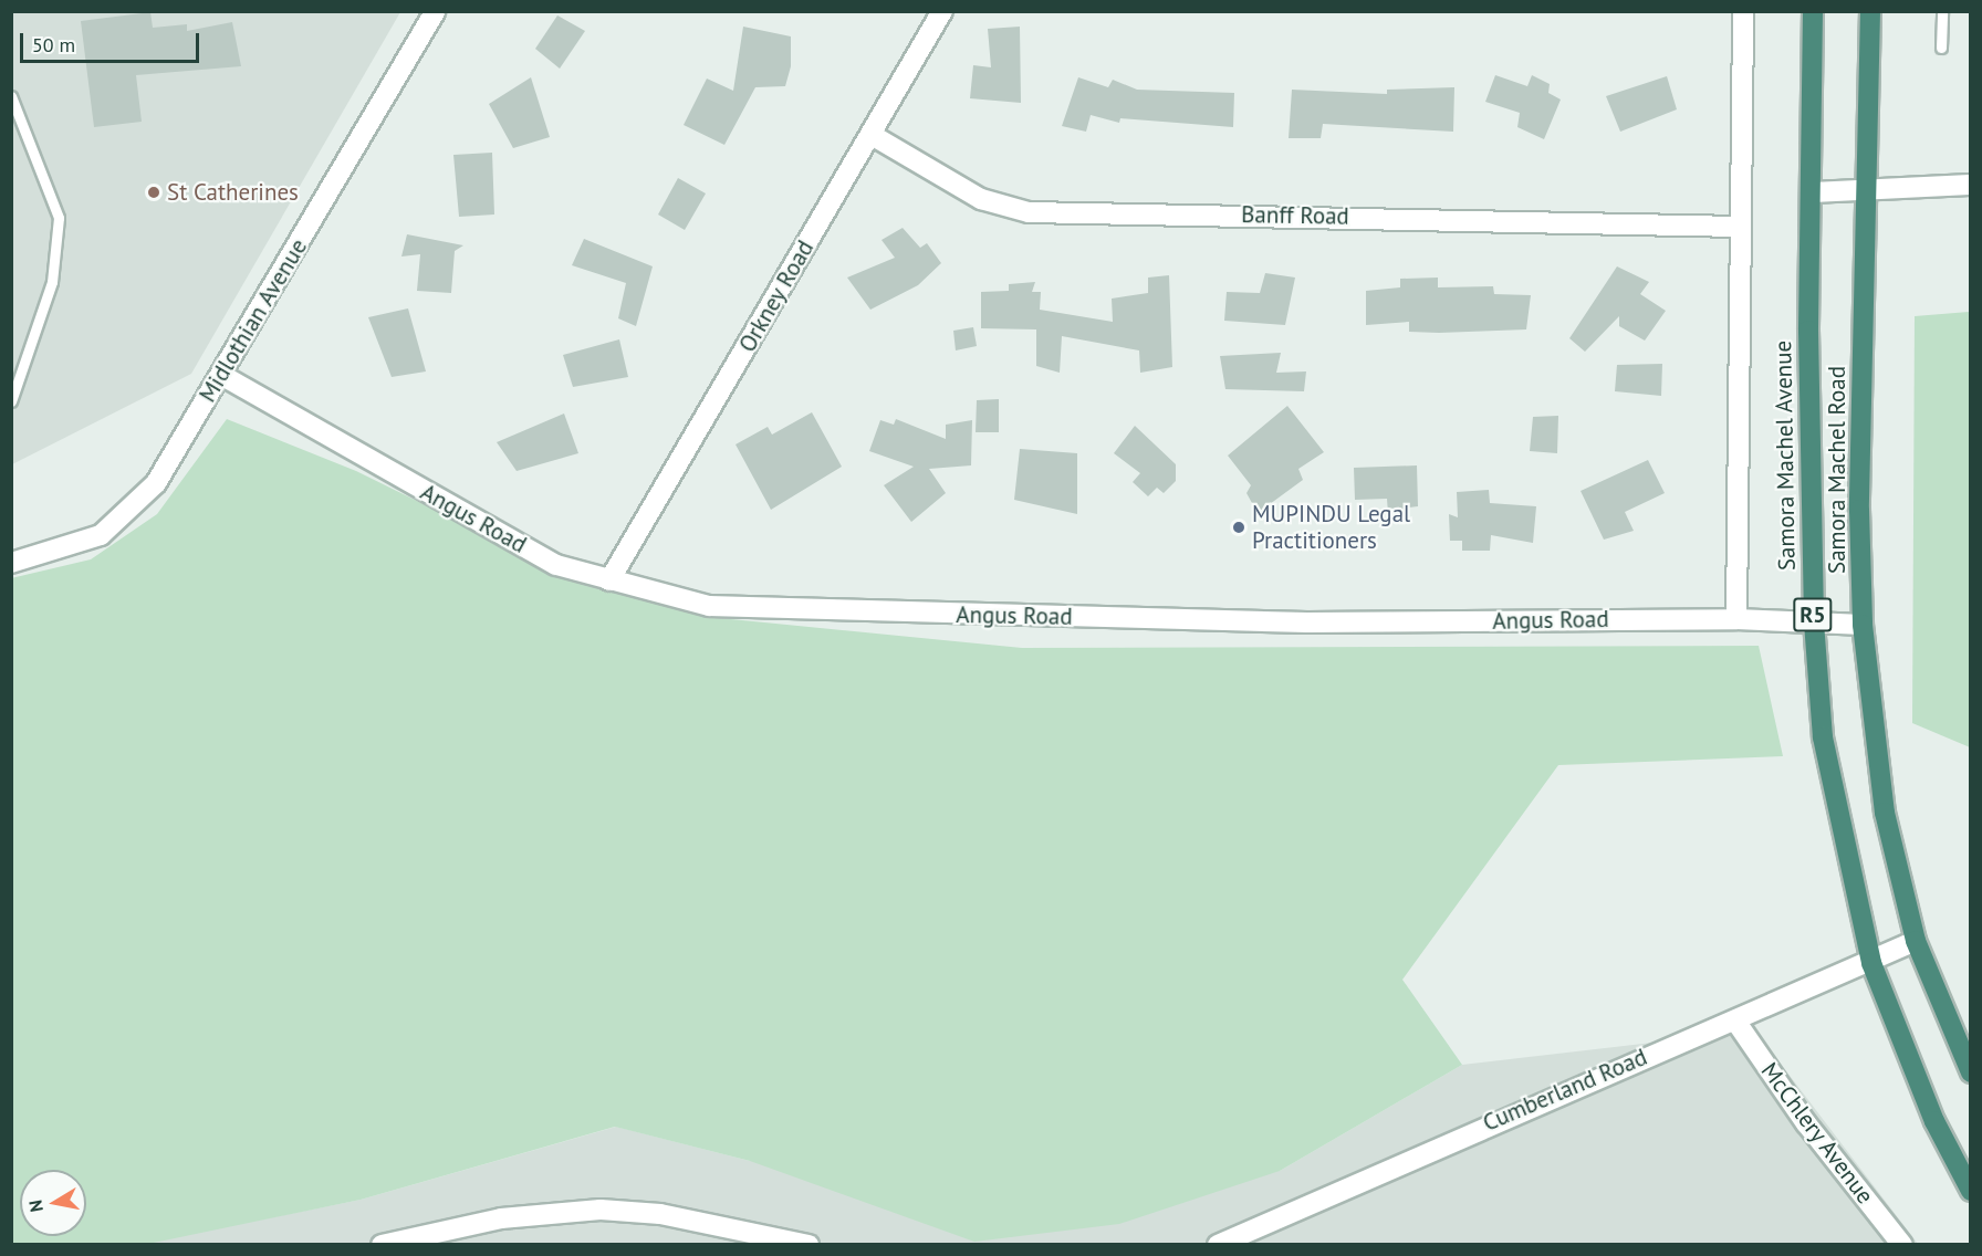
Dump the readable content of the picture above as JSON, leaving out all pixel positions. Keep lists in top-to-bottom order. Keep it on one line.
{"streets":{"highway":["Samora Machel Avenue","Samora Machel Road","R5"],"street":["Banff Road","Orkney Road","Midlothian Avenue","Angus Road","Cumberland Road","McChlery Avenue"]},"crossings":[["Banff Road","Orkney Road"],["Banff Road","Samora Machel Avenue"],["Orkney Road","Angus Road"],["Midlothian Avenue","Angus Road"],["Samora Machel Avenue","Angus Road"],["Samora Machel Avenue","Cumberland Road"],["Samora Machel Road","Angus Road"],["Samora Machel Road","Cumberland Road"],["Cumberland Road","McChlery Avenue"]],"places":["St Catherines","MUPINDU Legal Practitioners"],"scale_bar":"50 m","north":"left"}
